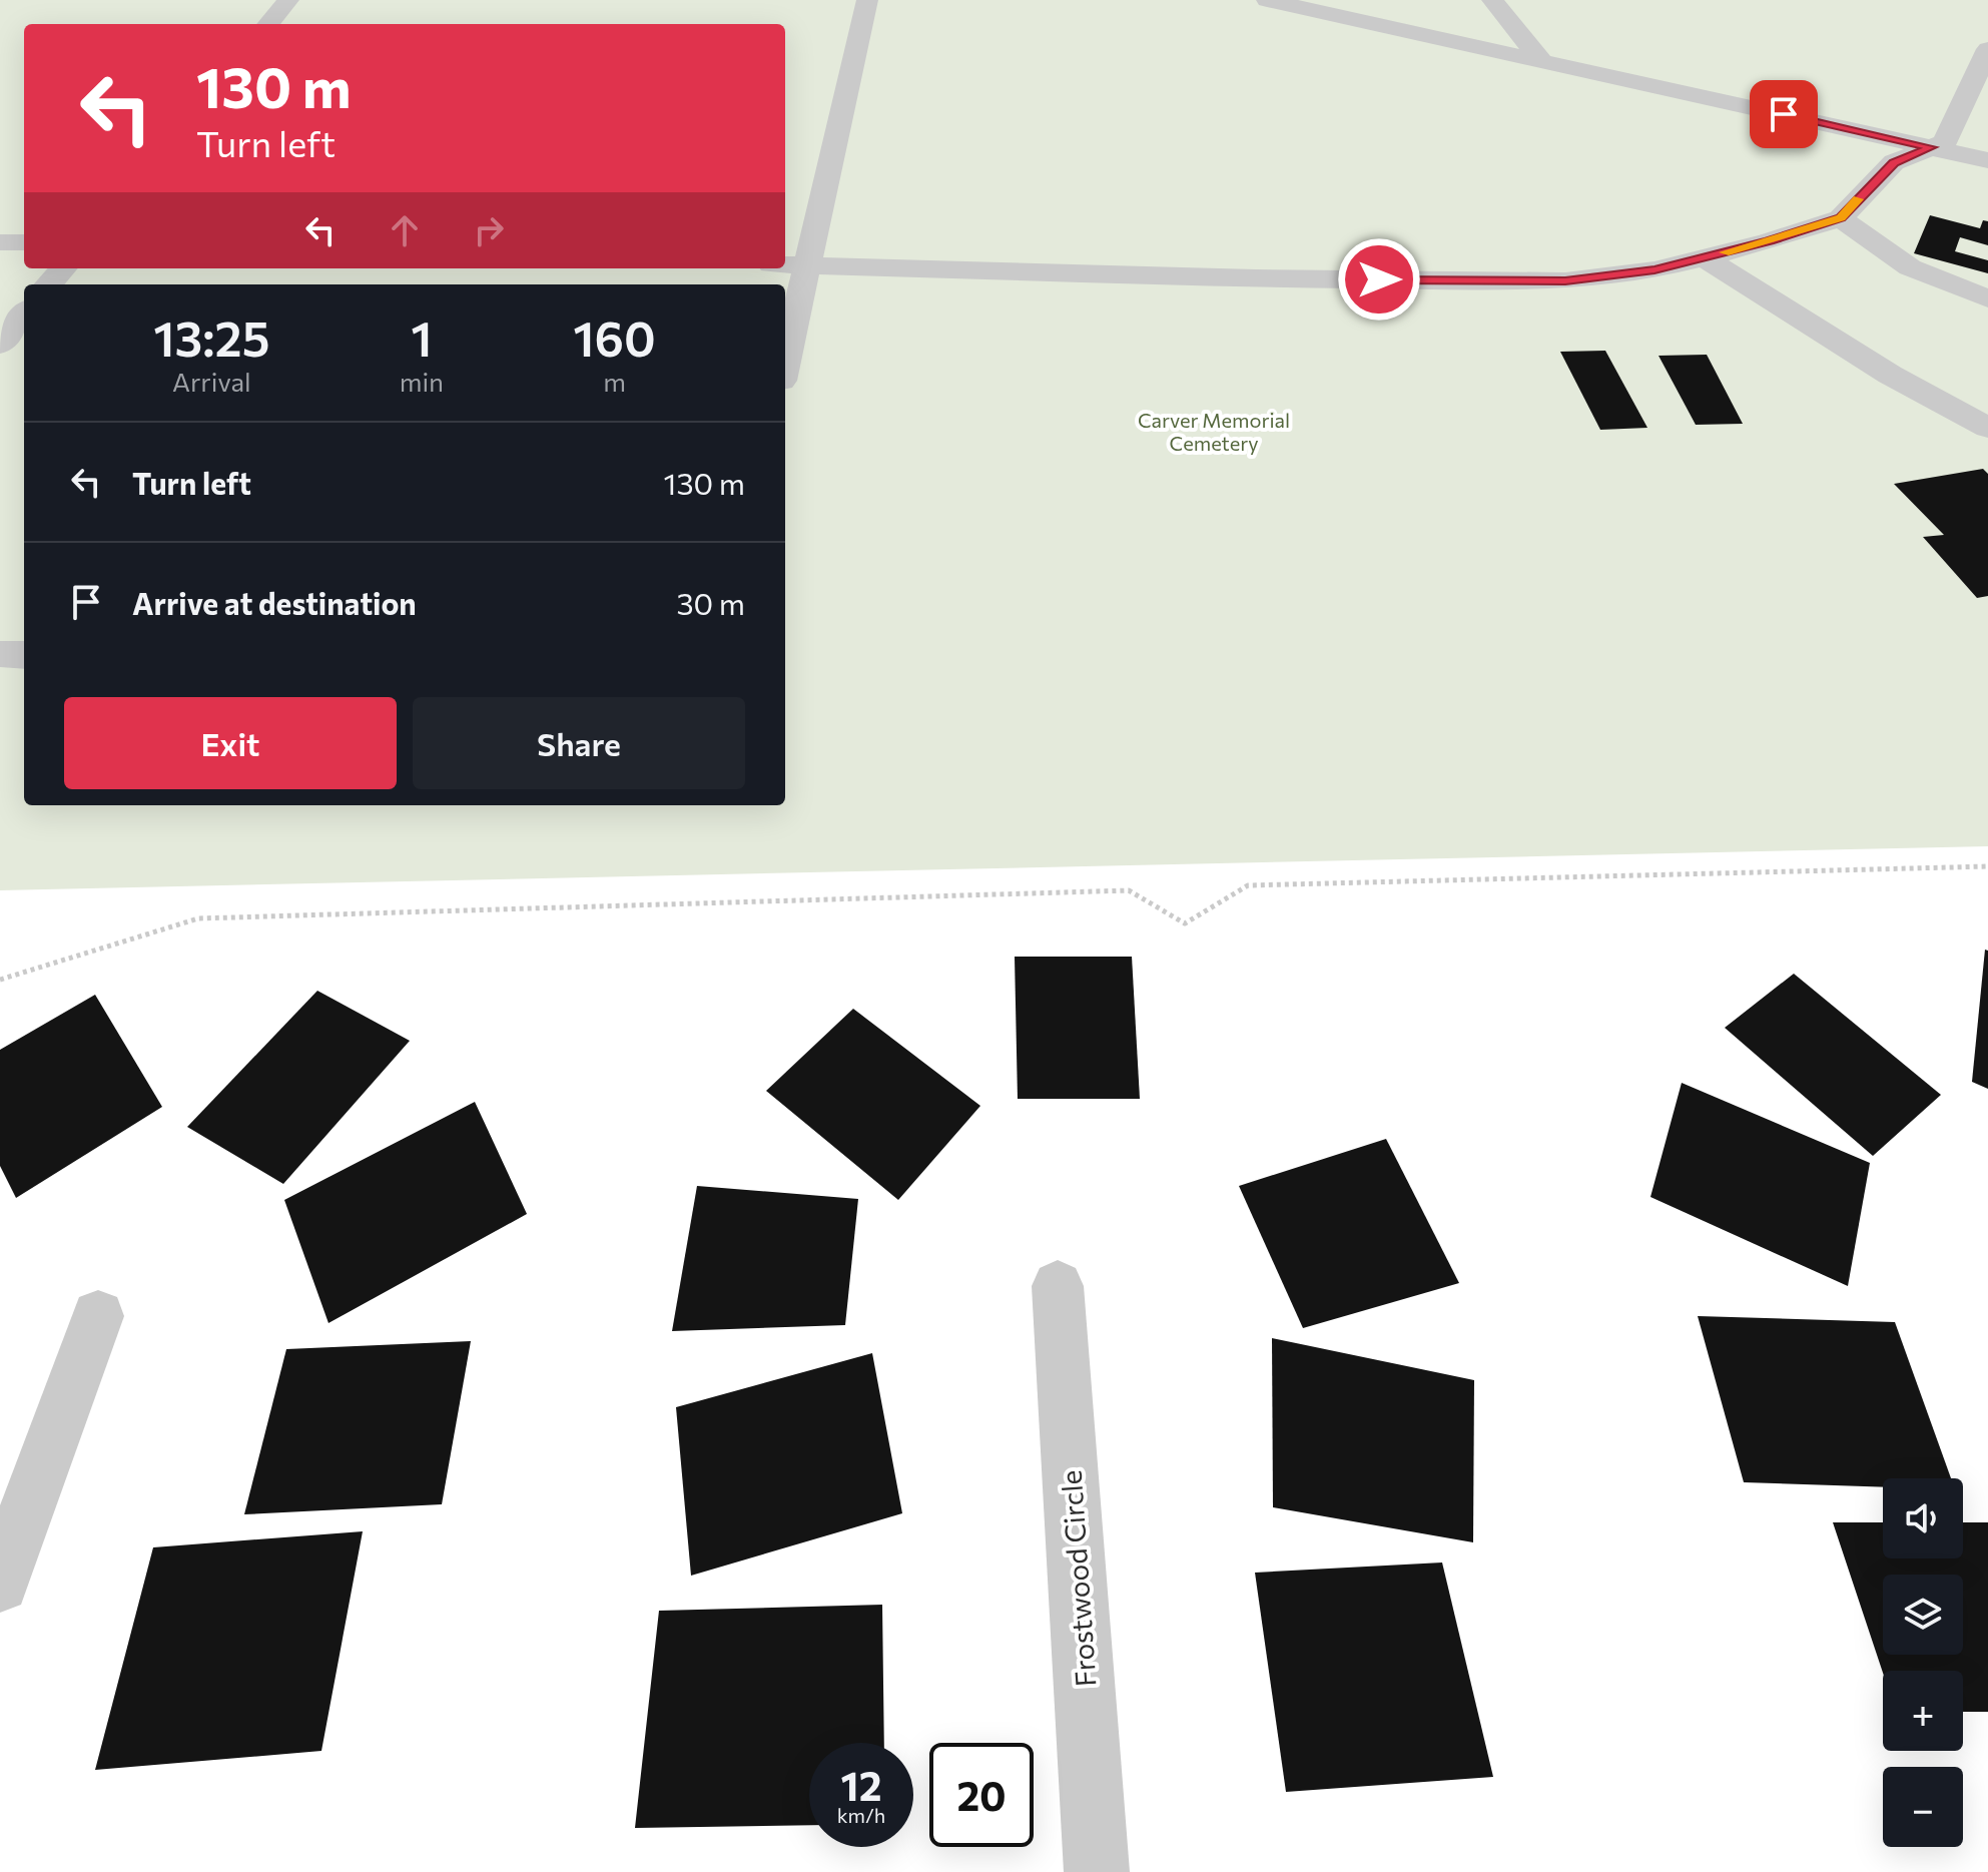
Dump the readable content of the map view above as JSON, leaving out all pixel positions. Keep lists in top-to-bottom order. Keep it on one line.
{"streets":{"street":["Frostwood Circle"]},"parks":["Carver Memorial Cemetery"],"page":{"turn":["130 m","Turn left"],"eta":["13:25","Arrival","1","min","160","m"],"list":[{"name":"Turn left","value":"130 m"},{"name":"Arrive at destination","value":"30 m"}],"buttons":["Exit","Share"],"map_buttons":["+","−"],"speed":"12 km/h","limit":"20"}}
